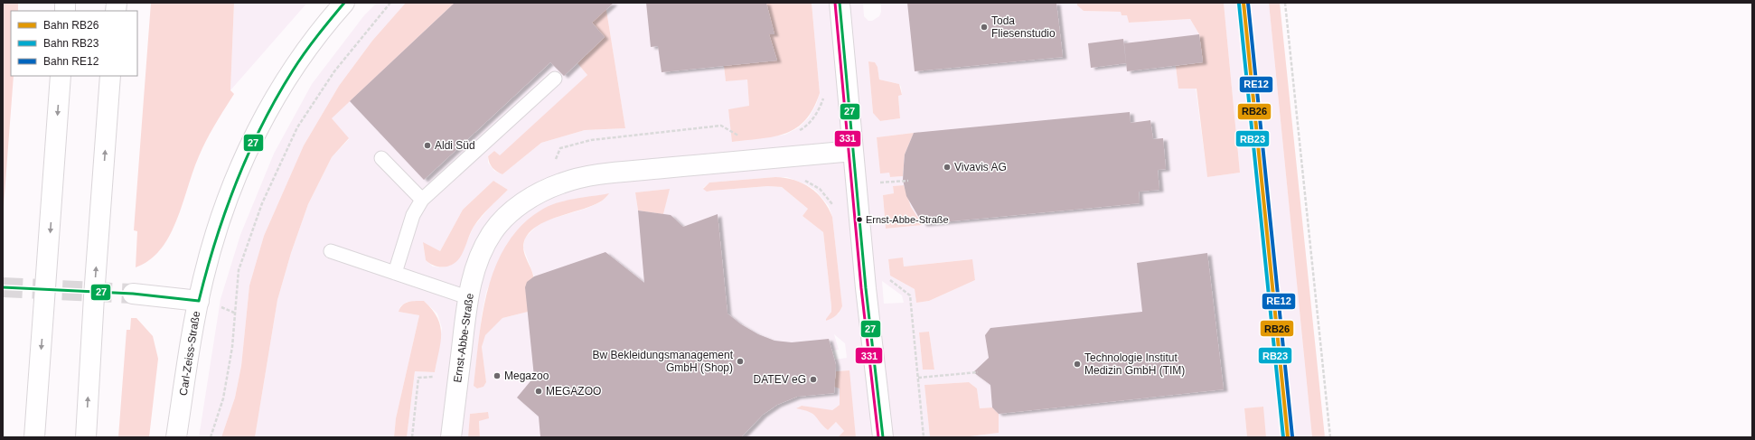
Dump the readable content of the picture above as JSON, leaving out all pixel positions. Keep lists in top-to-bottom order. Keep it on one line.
{"streets":{"main road":["Ernst-Abbe-Straße","Carl-Zeiss-Straße"]},"places":["Toda Fliesenstudio","Aldi Süd","Vivavis AG","Ernst-Abbe-Straße","Bw Bekleidungsmanagement GmbH (Shop)","Technologie Institut Medizin GmbH (TIM)","Megazoo","DATEV eG","MEGAZOO"],"lines":["rail line RB26","rail line RE12","transit line 27","transit line 331","rail line RB23"],"legend":["Bahn RB26","Bahn RB23","Bahn RE12"]}
